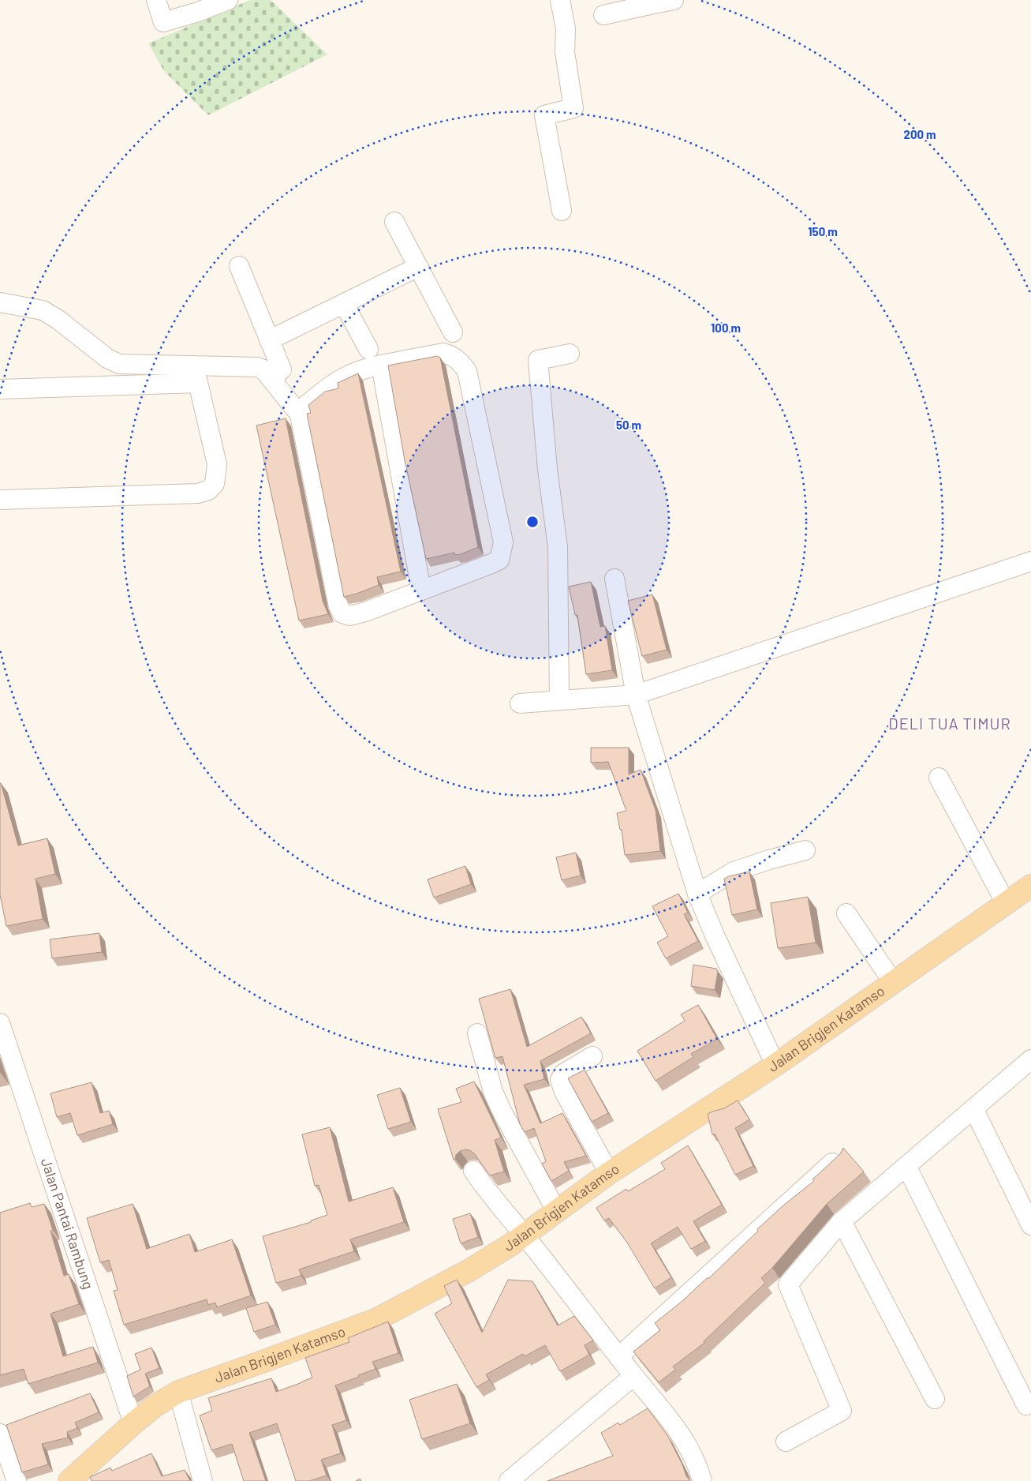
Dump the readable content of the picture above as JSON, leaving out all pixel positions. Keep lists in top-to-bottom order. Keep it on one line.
{"streets":{"main road":["Jalan Brigjen Katamso"],"street":["Jalan Pantai Rambung"]},"crossings":[["Jalan Brigjen Katamso","Jalan Pantai Rambung"]],"districts":["DELI TUA TIMUR"],"rings":["200 m","150 m","100 m","50 m"]}
